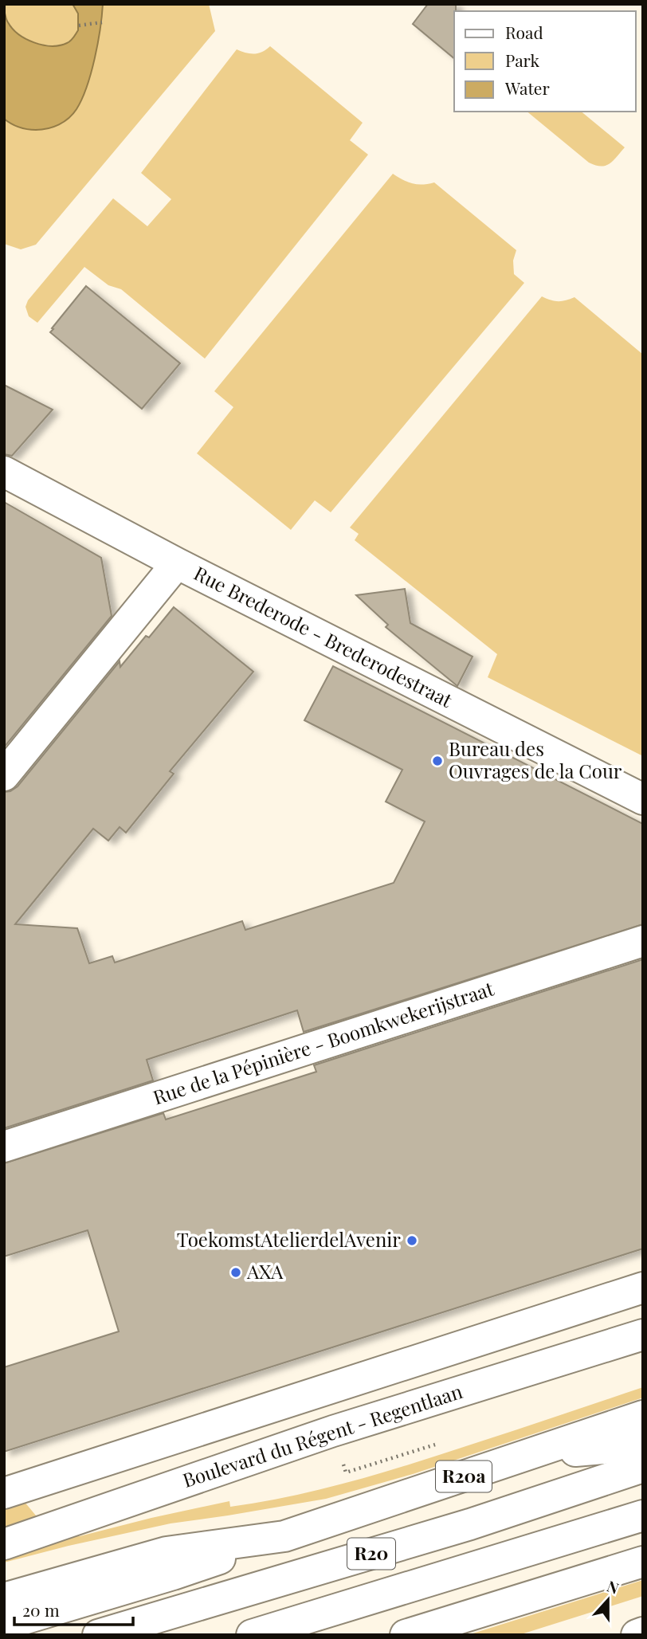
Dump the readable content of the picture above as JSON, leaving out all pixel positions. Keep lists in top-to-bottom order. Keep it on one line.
{"streets":{"main road":["Rue Brederode - Brederodestraat","Rue de la Pépinière - Boomkwekerijstraat","Boulevard du Régent - Regentlaan","R20a","R20"]},"places":["Bureau des Ouvrages de la Cour","ToekomstAtelierdelAvenir","AXA"],"legend":["Road","Park","Water"],"scale_bar":"20 m","north":"top"}
